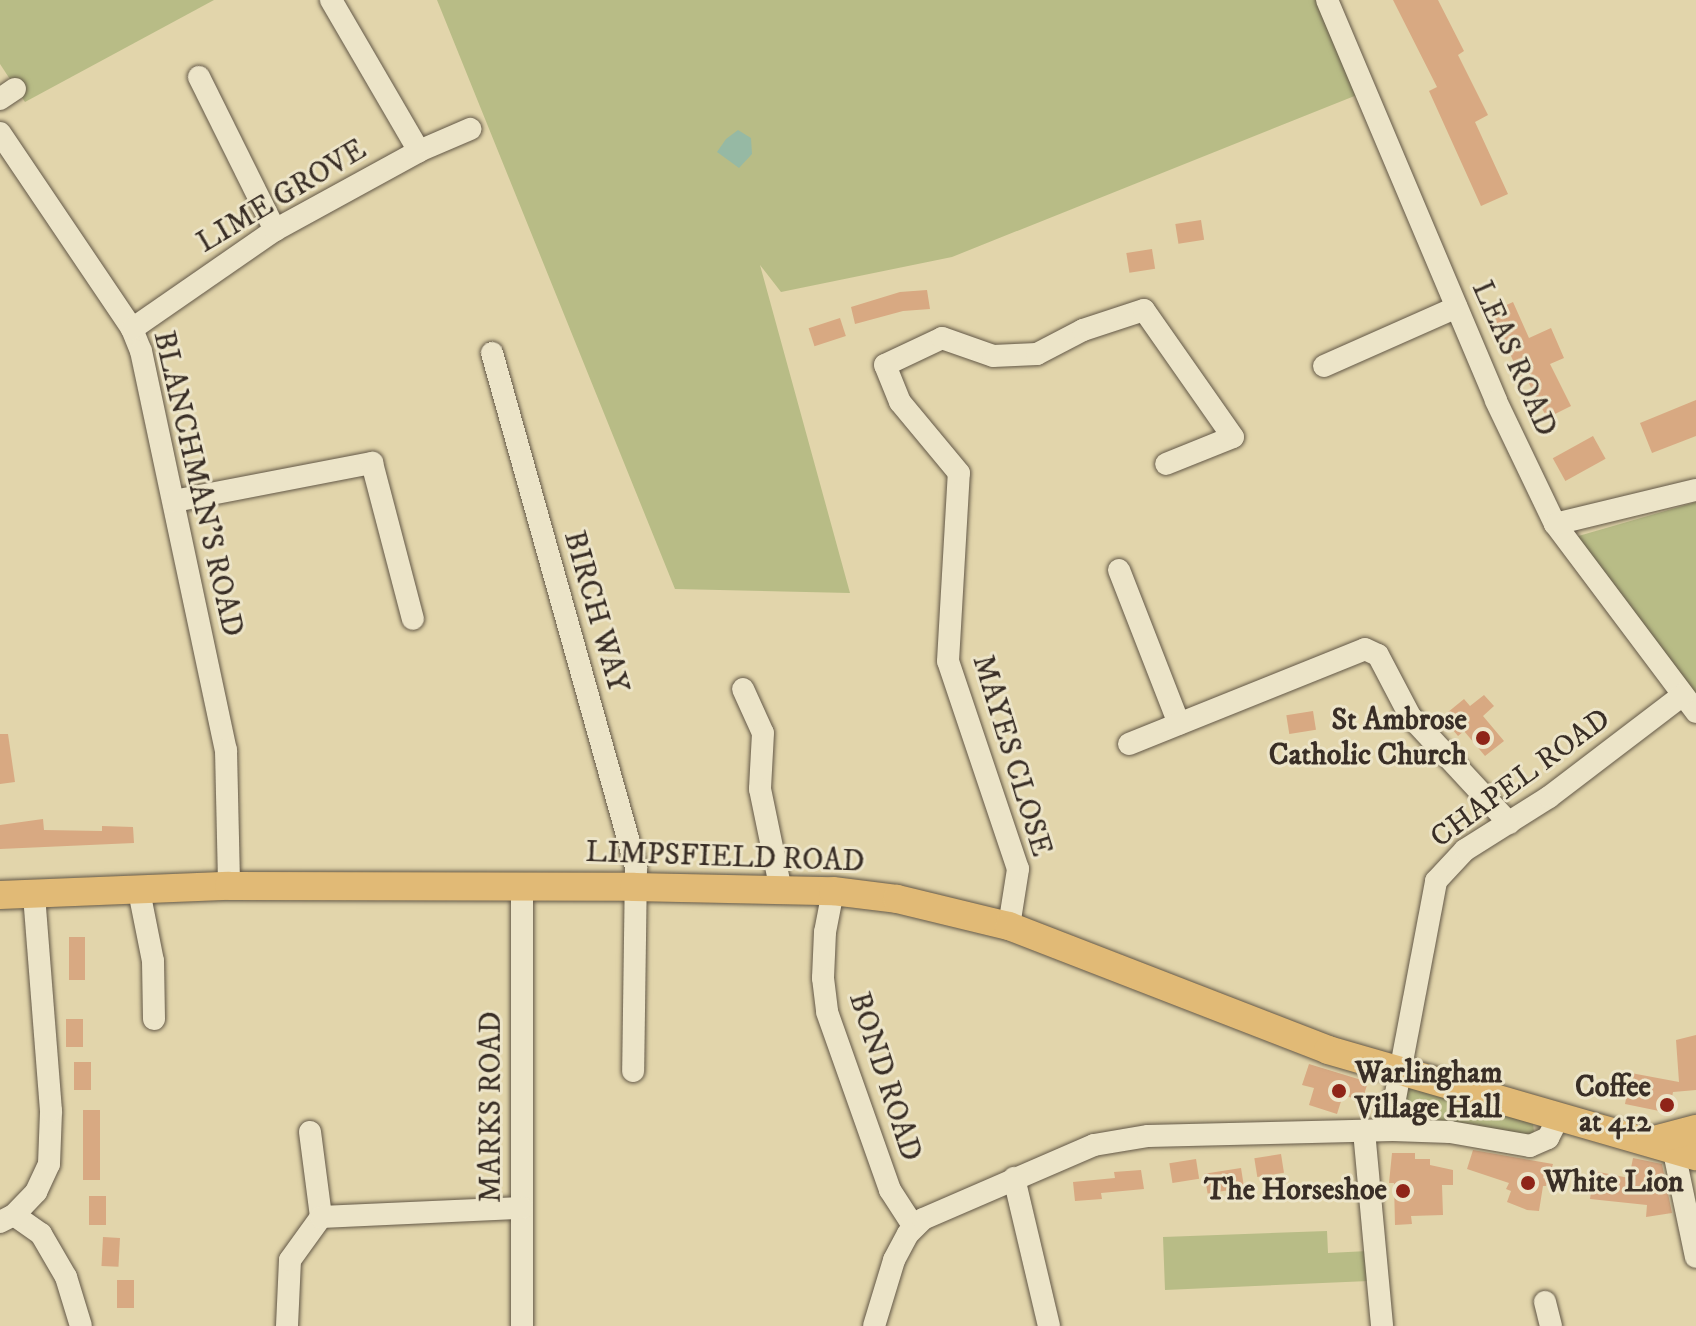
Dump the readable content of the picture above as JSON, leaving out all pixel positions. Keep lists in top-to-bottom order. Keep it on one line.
{"streets":{"main road":["LIMPSFIELD ROAD"],"street":["LIME GROVE","LEAS ROAD","BLANCHMAN'S ROAD","BIRCH WAY","MAYES CLOSE","CHAPEL ROAD","BOND ROAD","MARKS ROAD"]},"crossings":[["LIME GROVE","BLANCHMAN'S ROAD"],["LEAS ROAD","CHAPEL ROAD"],["BLANCHMAN'S ROAD","LIMPSFIELD ROAD"],["BIRCH WAY","LIMPSFIELD ROAD"],["MAYES CLOSE","LIMPSFIELD ROAD"],["CHAPEL ROAD","LIMPSFIELD ROAD"],["LIMPSFIELD ROAD","BOND ROAD"],["LIMPSFIELD ROAD","MARKS ROAD"]],"places":["St Ambrose Catholic Church","Warlingham Village Hall","Coffee at 412","White Lion","The Horseshoe"]}
